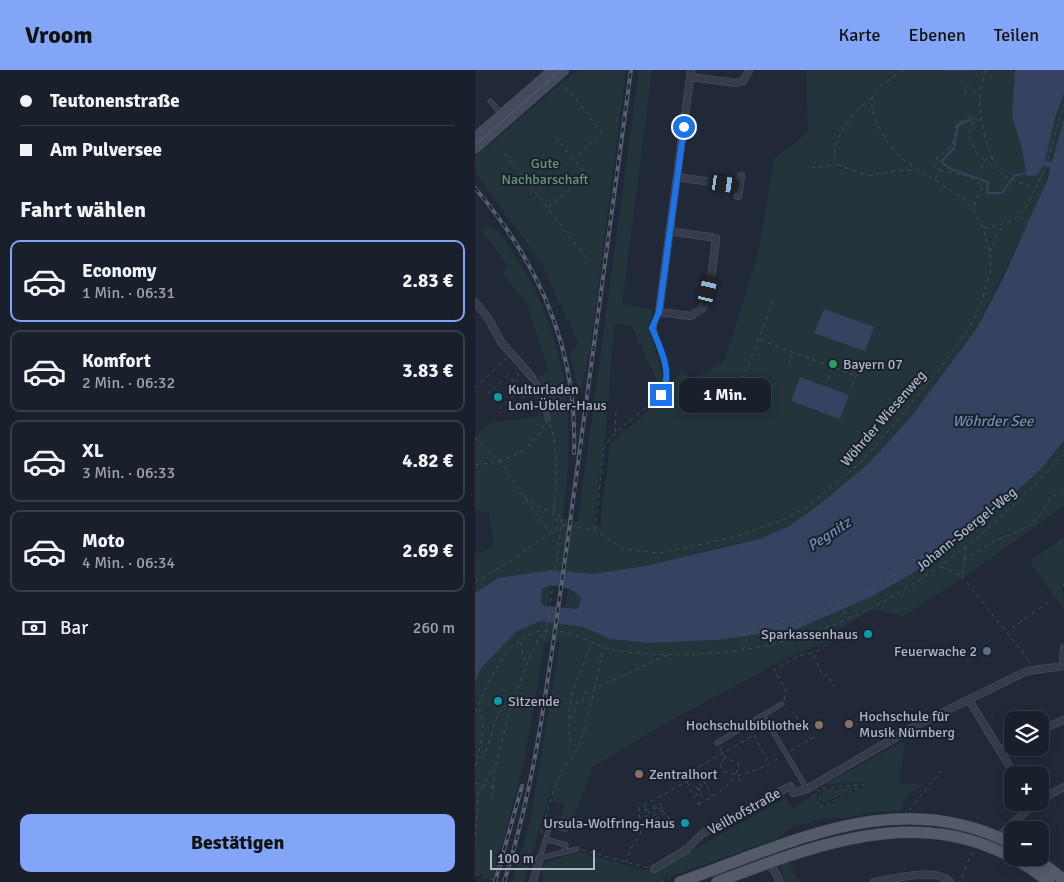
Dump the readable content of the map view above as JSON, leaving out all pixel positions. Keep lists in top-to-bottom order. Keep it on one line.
{"streets":{"street":["Veilhofstraße"],"path":["Wöhrder Wiesenweg","Johann-Soergel-Weg"]},"water":["Wöhrder See","Pegnitz"],"parks":["Gute Nachbarschaft"],"places":["Bayern 07","Kulturladen Loni-Übler-Haus","Sparkassenhaus","Feuerwache 2","Sitzende","Hochschule für Musik Nürnberg","Hochschulbibliothek","Zentralhort","Ursula-Wolfring-Haus"],"scale_bar":"100 m","page":{"header":"Vroom","nav":["Karte","Ebenen","Teilen"],"banner":["Teutonenstraße","Am Pulversee"],"heading":"Fahrt wählen","list":[{"name":"Economy","note":"1 Min. · 06:31","value":"2.83 €"},{"name":"Komfort","note":"2 Min. · 06:32","value":"3.83 €"},{"name":"XL","note":"3 Min. · 06:33","value":"4.82 €"},{"name":"Moto","note":"4 Min. · 06:34","value":"2.69 €"}],"bubble":"1 Min.","pay":["Bar","260 m"],"map_buttons":["+","−"],"buttons":"Bestätigen","scale":"100 m"}}
